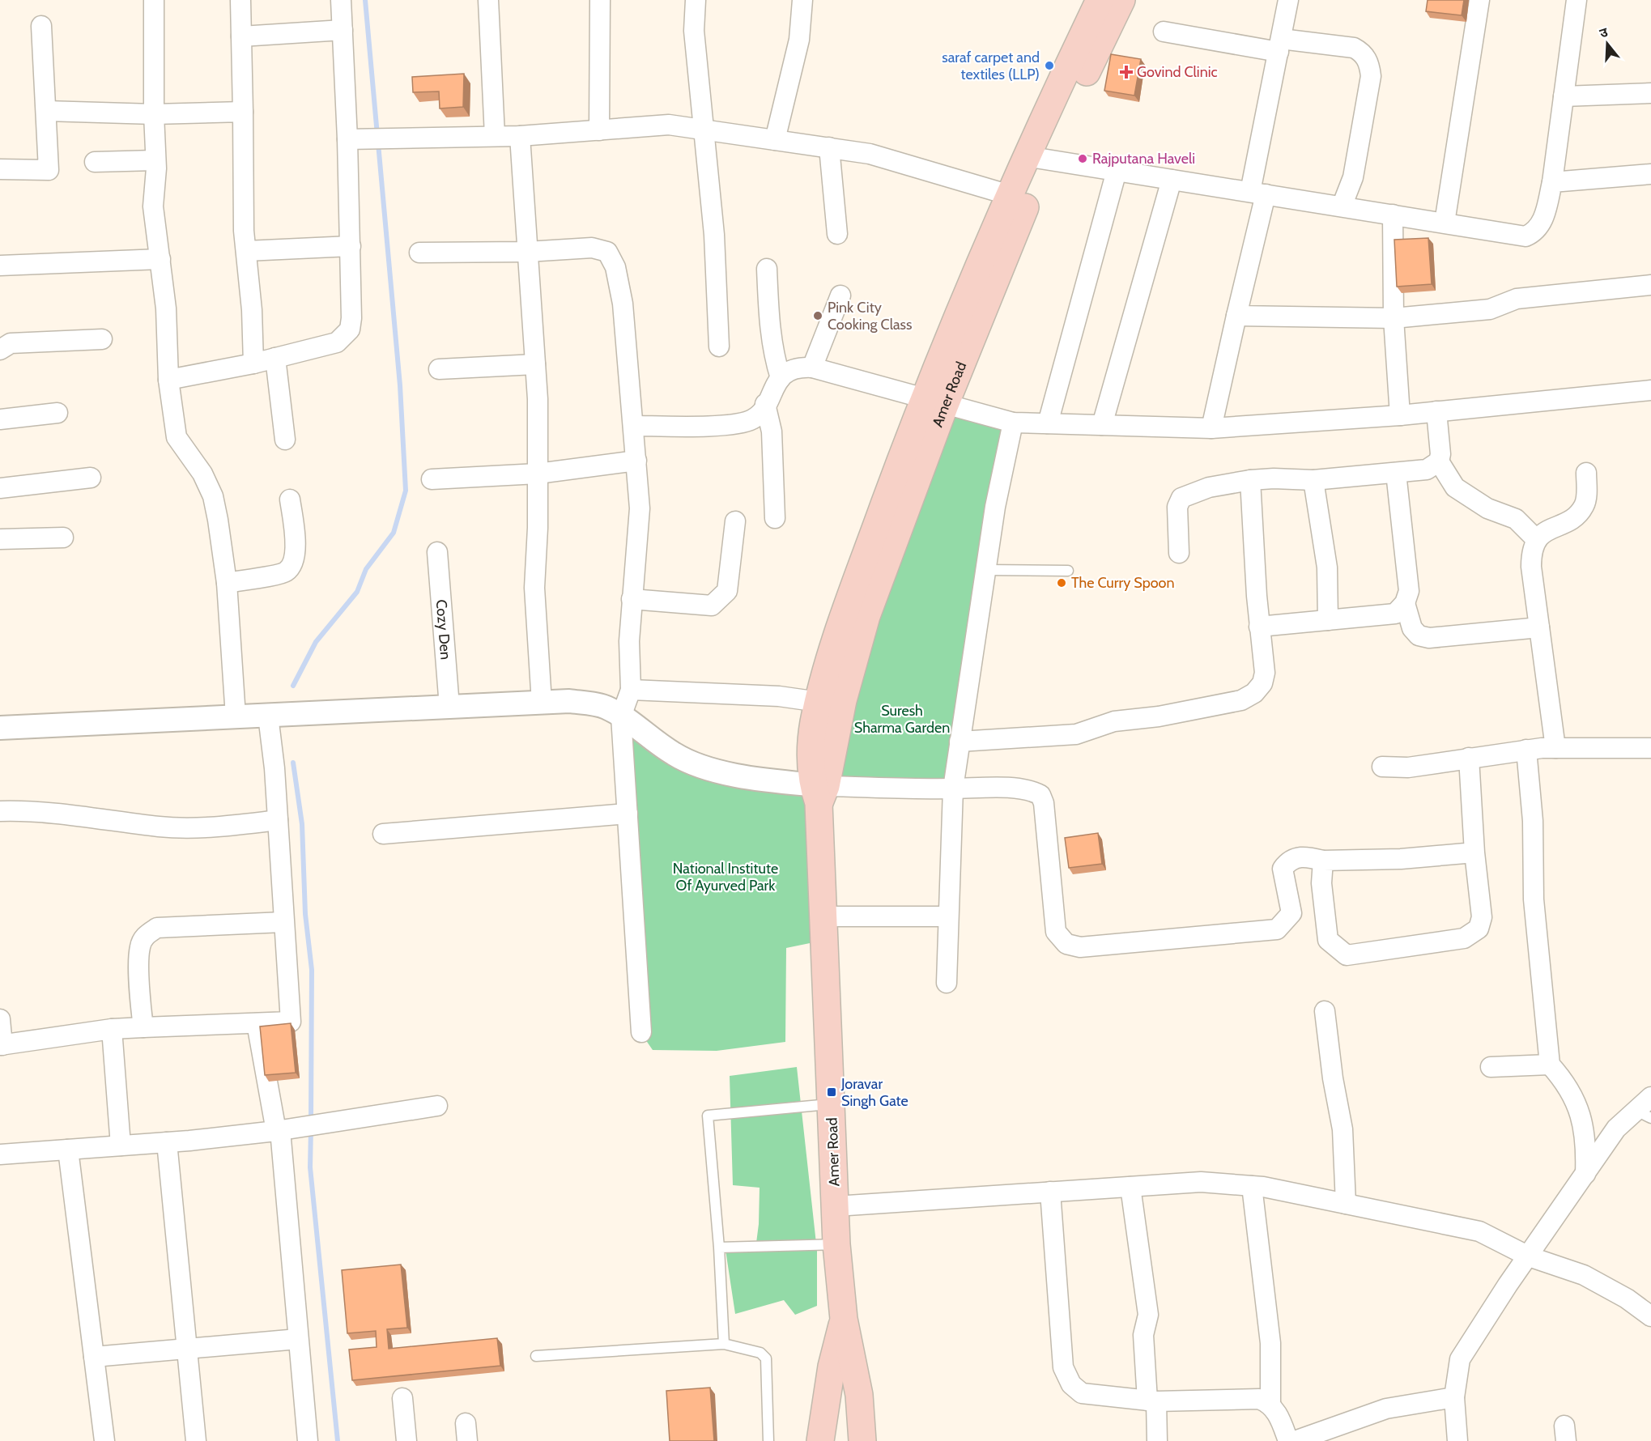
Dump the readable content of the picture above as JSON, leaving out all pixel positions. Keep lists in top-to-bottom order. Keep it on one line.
{"streets":{"main road":["Amer Road"],"street":["Cozy Den"]},"parks":["Suresh Sharma Garden","National Institute Of Ayurved Park"],"places":{"other":["saraf carpet and textiles (LLP)","Rajputana Haveli","Pink City Cooking Class","The Curry Spoon"],"health":["Govind Clinic"],"transit":["Joravar Singh Gate"]},"north":"top"}
